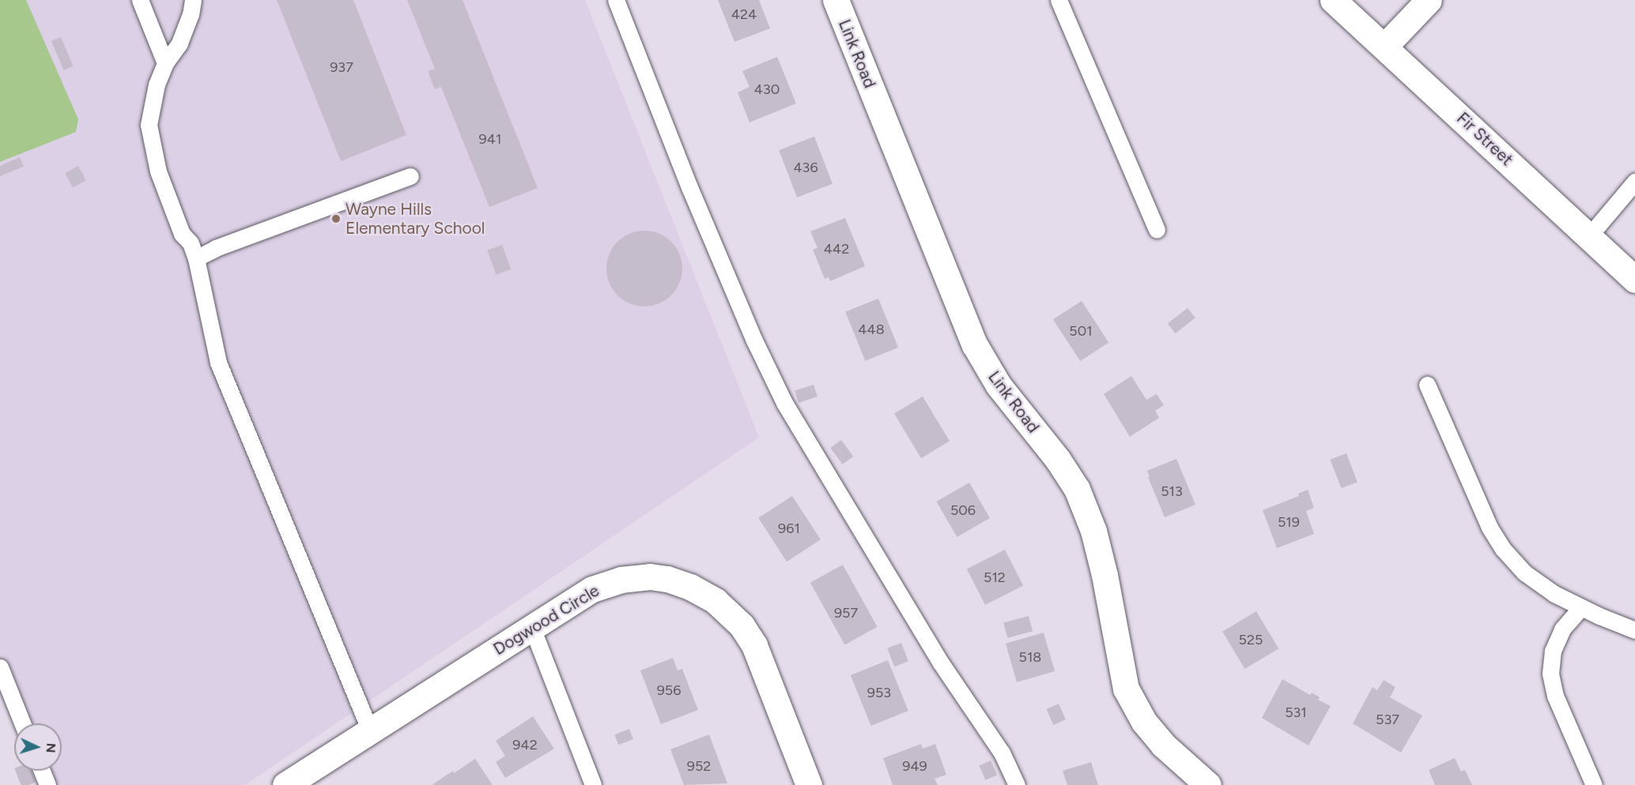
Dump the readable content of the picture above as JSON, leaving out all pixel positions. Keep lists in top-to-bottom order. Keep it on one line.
{"streets":{"street":["Link Road","Fir Street","Dogwood Circle"]},"places":["Wayne Hills Elementary School"],"house_numbers":["424","937","430","941","436","442","448","501","513","506","519","961","512","957","525","518","956","953","531","537","942","952","949"],"north":"right"}
